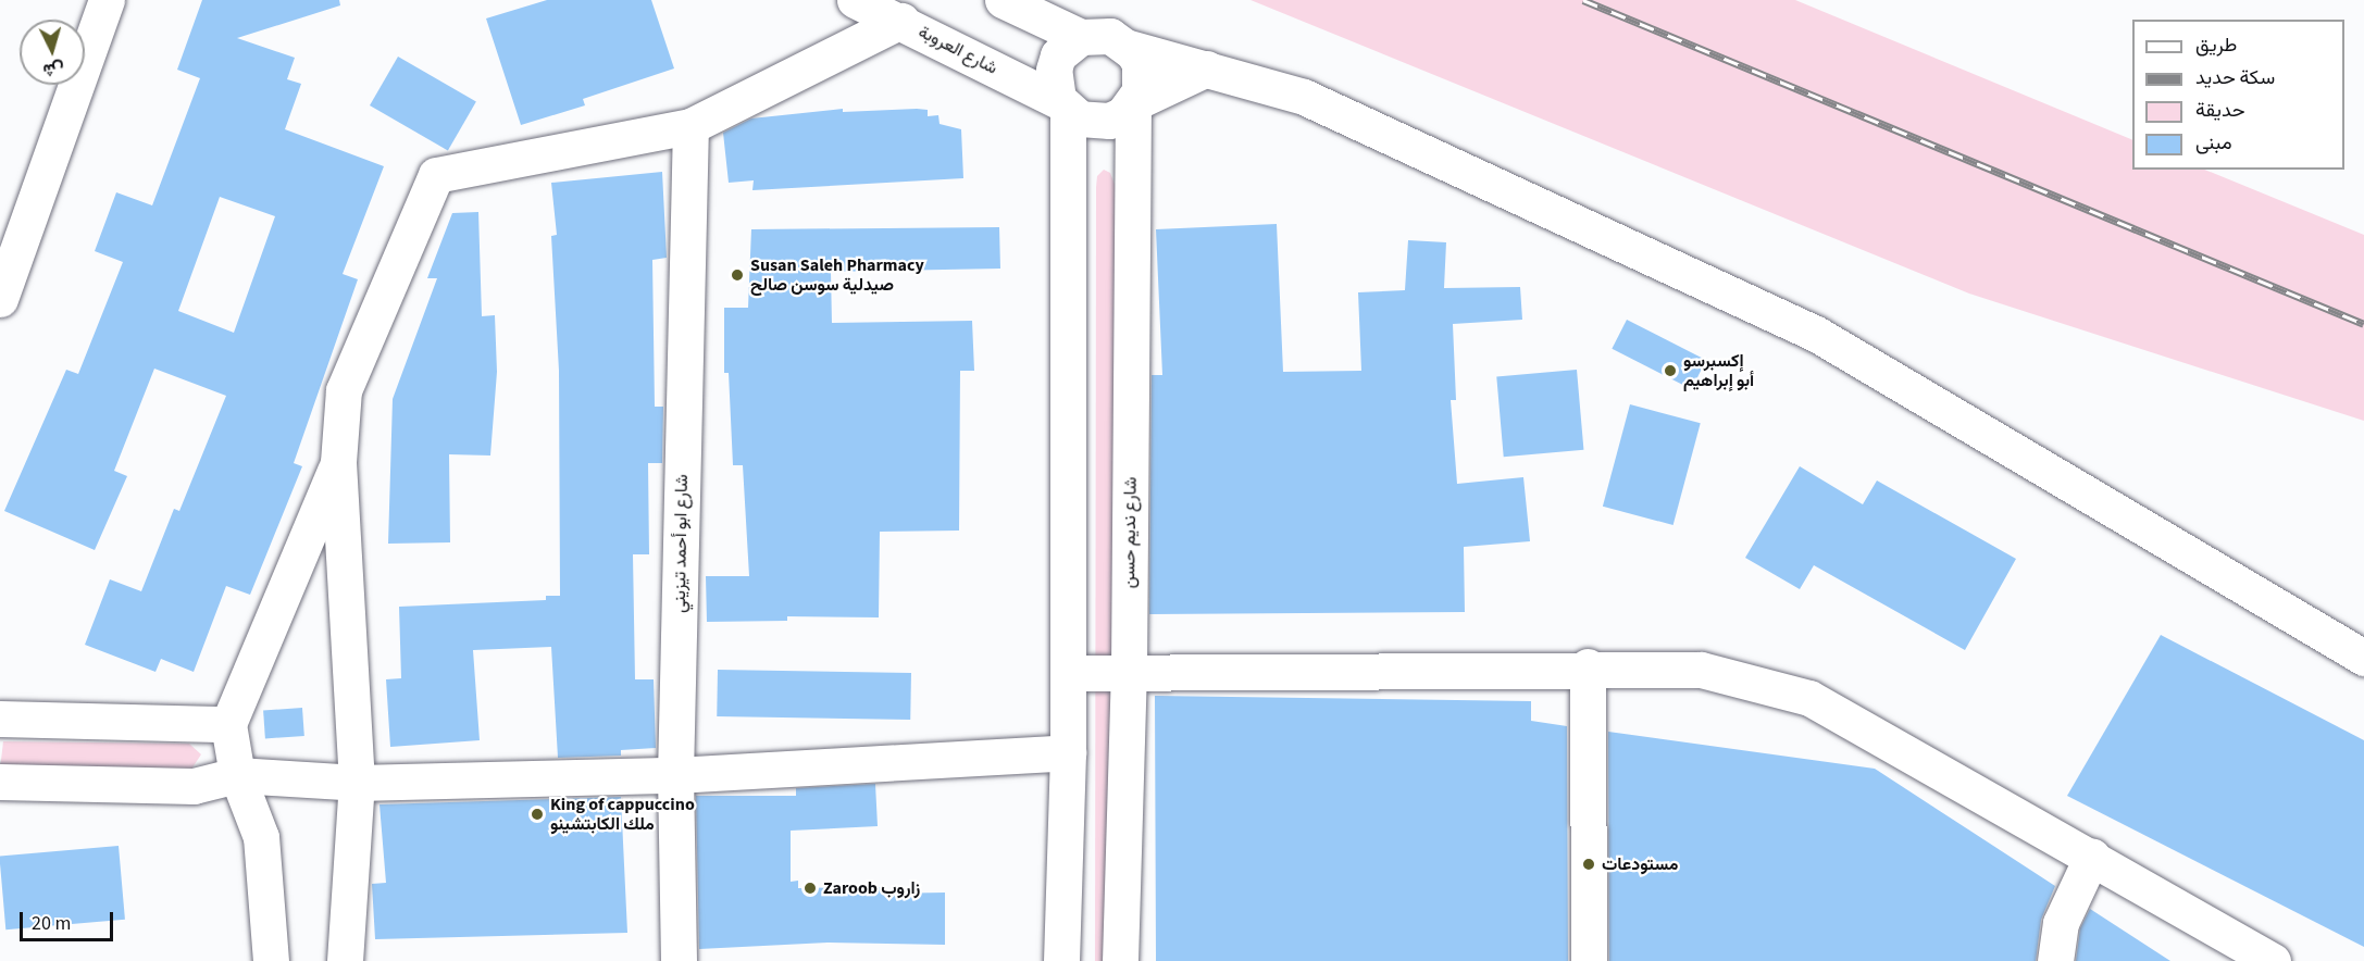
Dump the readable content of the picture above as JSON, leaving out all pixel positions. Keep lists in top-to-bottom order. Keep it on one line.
{"streets":{"street":["شارع العروبة","شارع نديم حسن","شارع ابو أحمد تيزيني"]},"crossings":[["شارع العروبة","شارع نديم حسن"]],"places":["Susan Saleh Pharmacy صيدلية سوسن صالح","إكسبرسو أبو إبراهيم","King of cappuccino ملك الكابتشينو","مستودعات","Zaroob زاروب"],"legend":["طريق","سكة حديد","حديقة","مبنى"],"scale_bar":"20 m","north":"bottom"}
